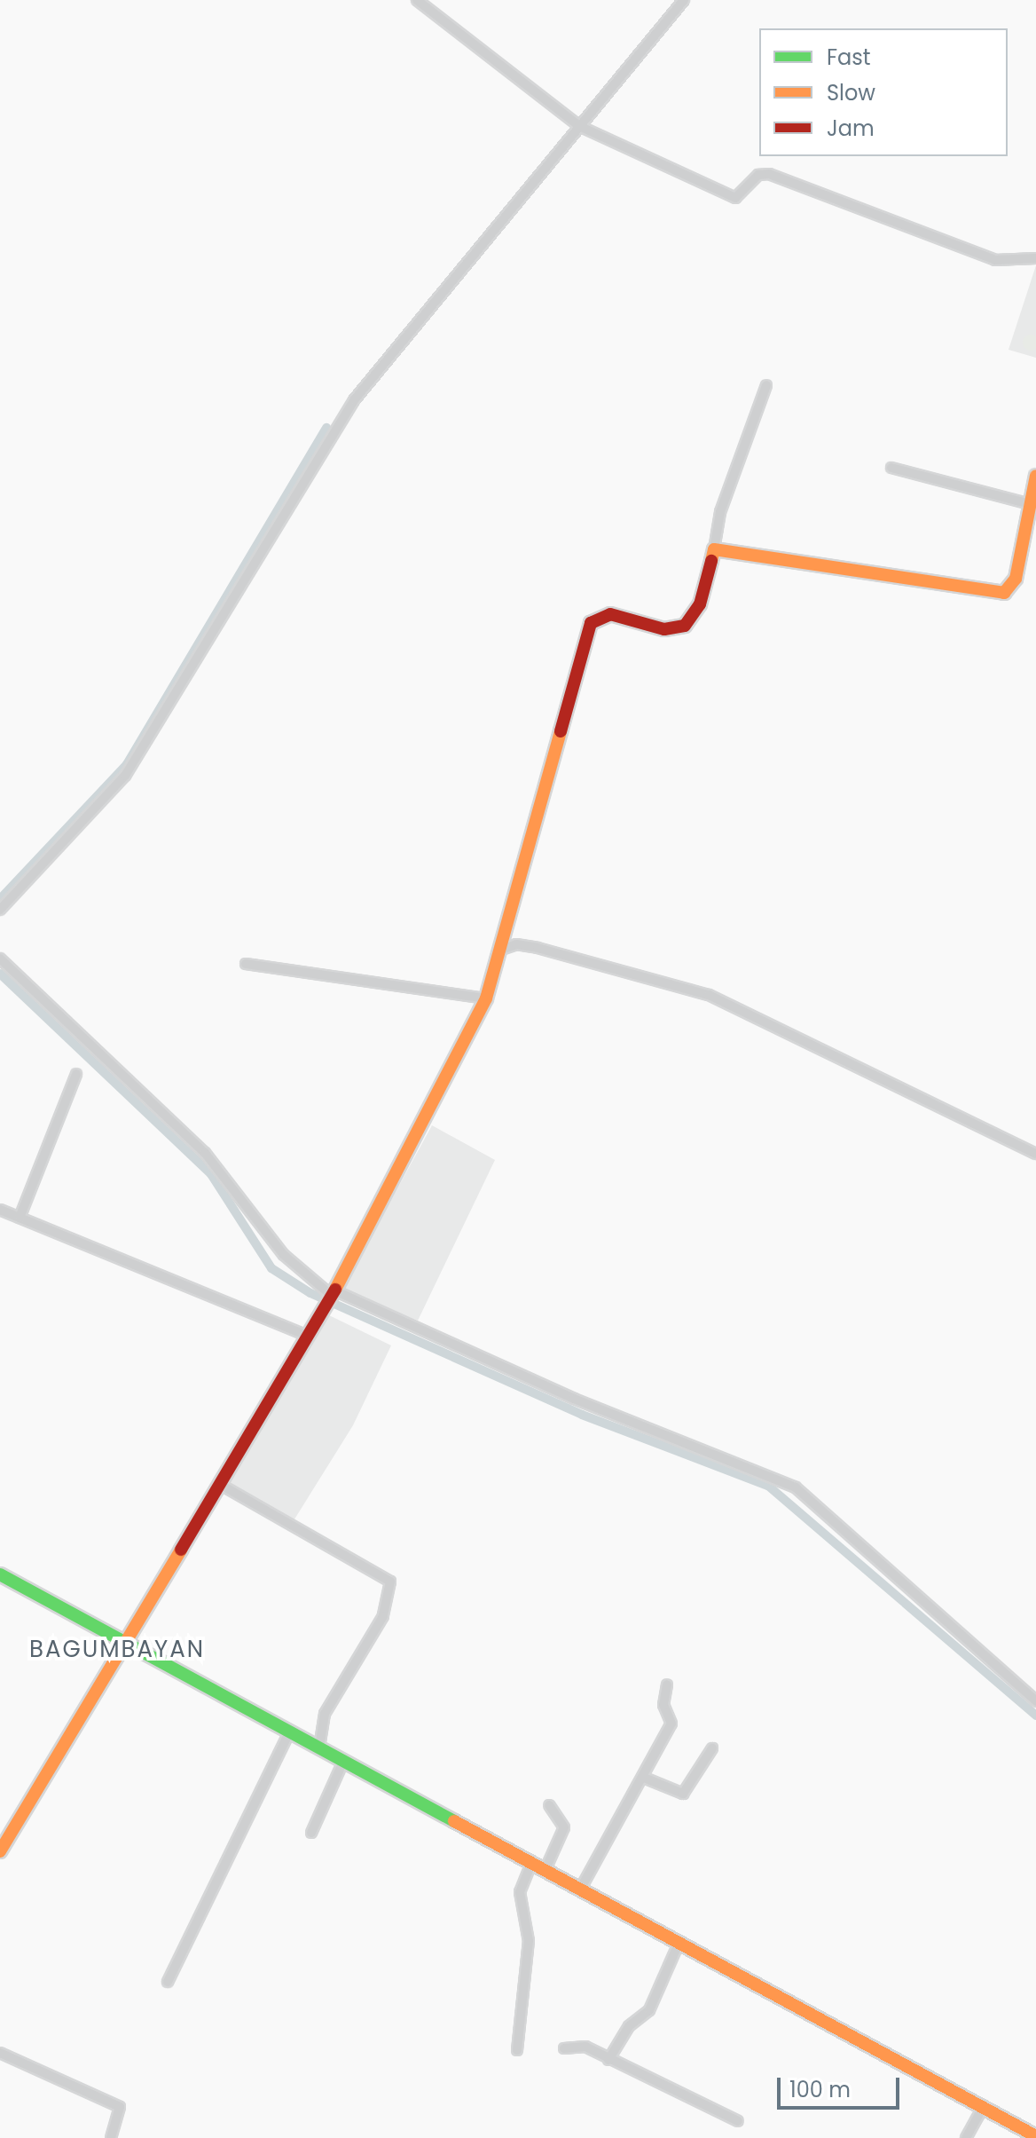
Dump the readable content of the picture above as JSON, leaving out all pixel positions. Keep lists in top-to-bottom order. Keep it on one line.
{"districts":["BAGUMBAYAN"],"legend":["Fast","Slow","Jam"],"scale_bar":"100 m"}
